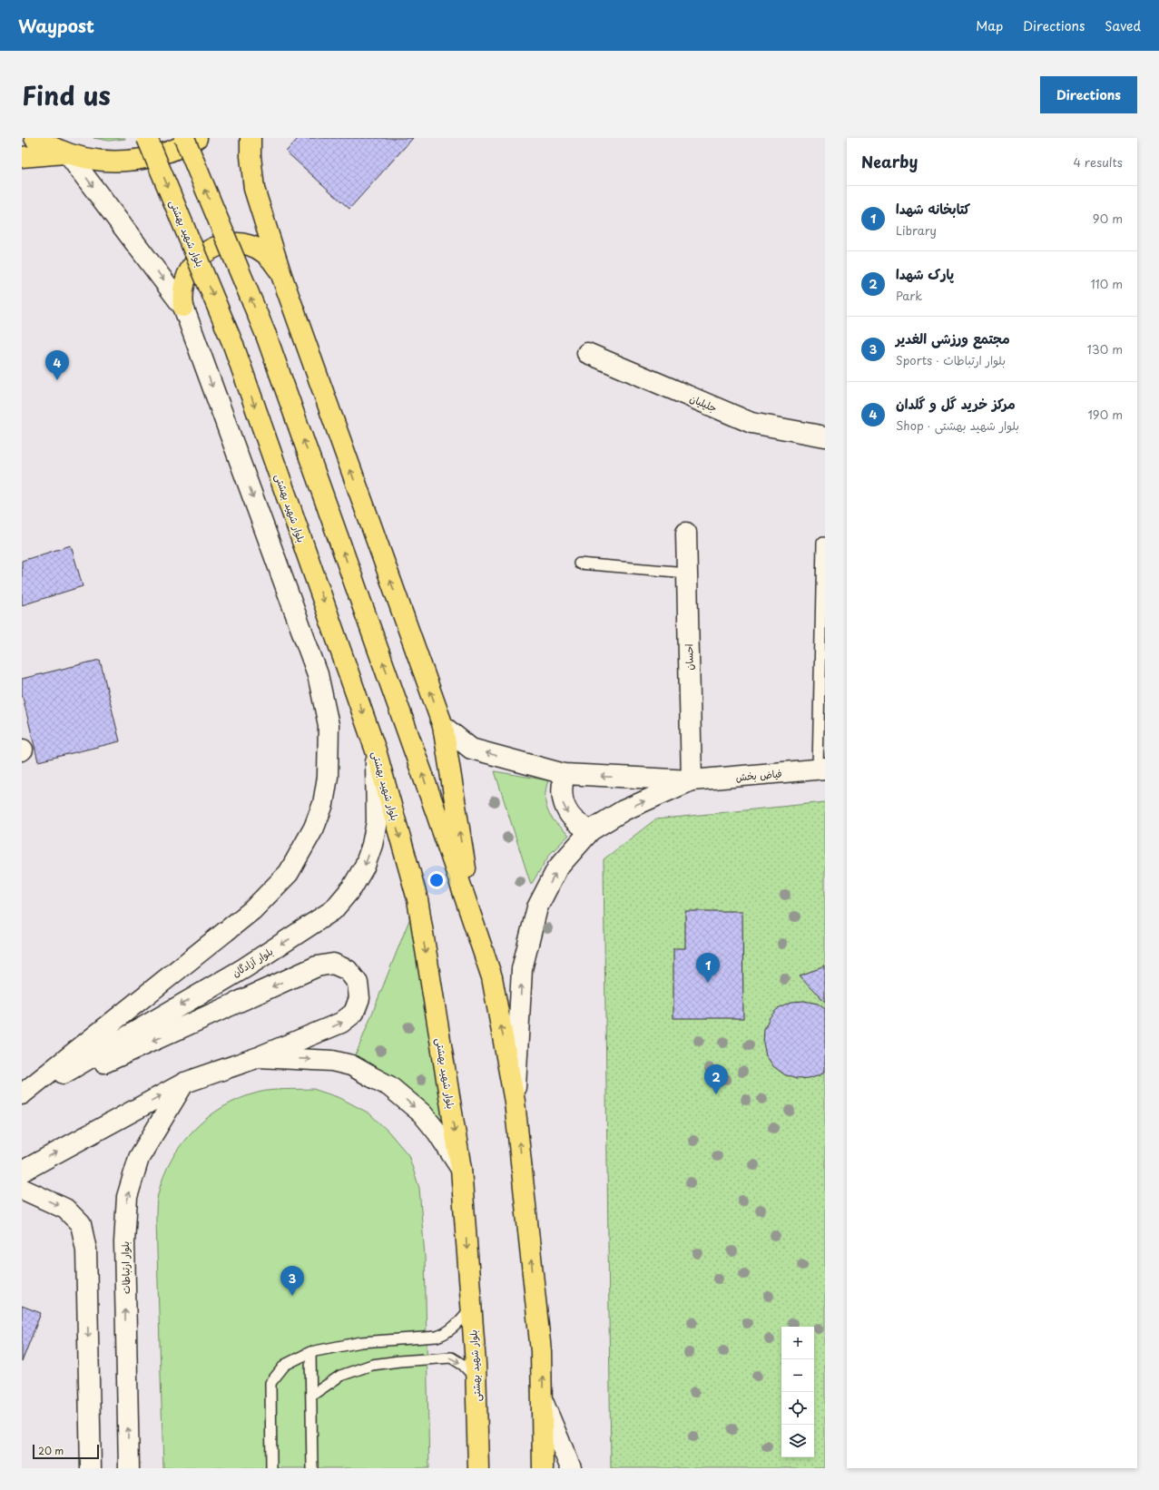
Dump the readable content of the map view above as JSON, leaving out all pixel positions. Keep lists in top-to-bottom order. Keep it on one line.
{"streets":{"main road":["بلوار شهید بهشتی","جلیلیان","احسان","فیاض بخش","بلوار آزادگان","بلوار ارتباطات"]},"crossings":[["بلوار شهید بهشتی","بلوار آزادگان"],["احسان","فیاض بخش"]],"one_way":["بلوار ارتباطات"],"scale_bar":"20 m","page":{"header":"Waypost","nav":["Map","Directions","Saved"],"title":"Find us","buttons":"Directions","heading":["Nearby","4 results"],"list":[{"mark":"1","name":"کتابخانه شهدا","note":"Library","value":"90 m"},{"mark":"2","name":"پارک شهدا","note":"Park","value":"110 m"},{"mark":"3","name":"مجتمع ورزشی الغدیر","note":"Sports · بلوار ارتباطات","value":"130 m"},{"mark":"4","name":"مرکز خرید گل و گلدان","note":"Shop · بلوار شهید بهشتی","value":"190 m"}],"pins":["4","1","2","3"],"map_buttons":["+","−"],"scale":"20 m"}}
